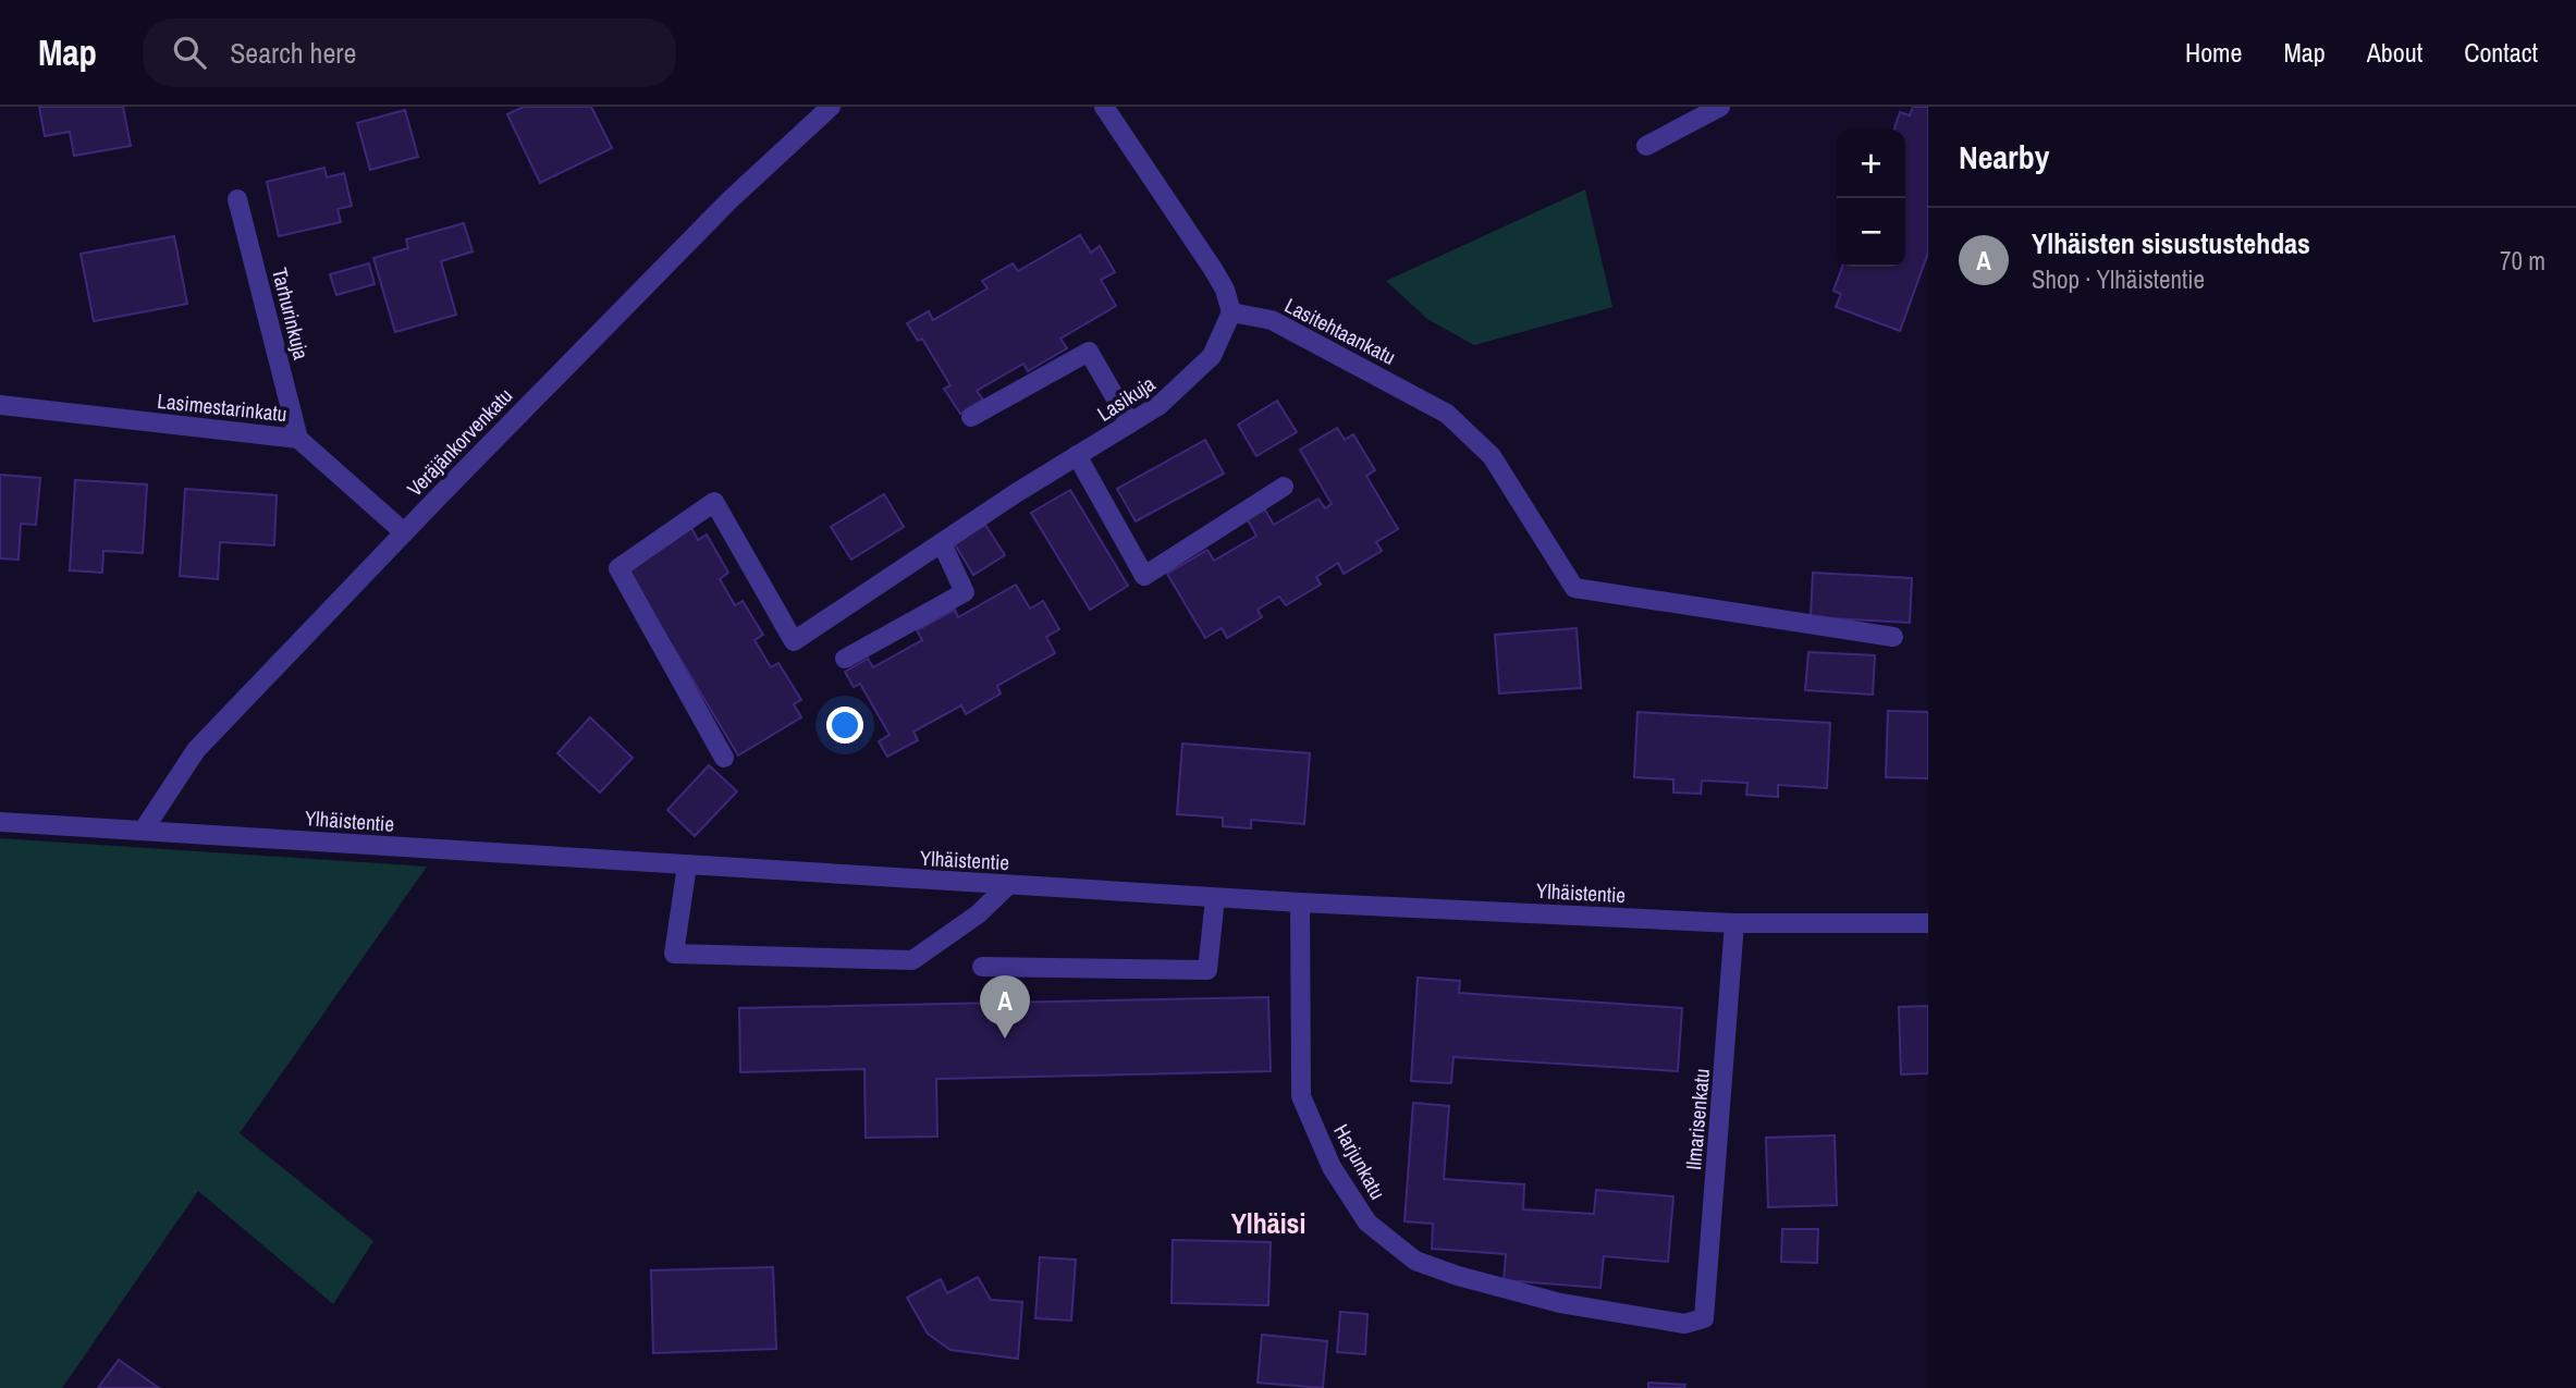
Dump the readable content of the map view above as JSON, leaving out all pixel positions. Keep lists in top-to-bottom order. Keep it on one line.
{"streets":{"street":["Tarhurinkuja","Lasitehtaankatu","Lasikuja","Lasimestarinkatu","Veräjänkorvenkatu","Ylhäistentie","Ilmarisenkatu","Harjunkatu"]},"crossings":[["Tarhurinkuja","Lasimestarinkatu"],["Lasitehtaankatu","Lasikuja"],["Lasimestarinkatu","Veräjänkorvenkatu"],["Veräjänkorvenkatu","Ylhäistentie"],["Ylhäistentie","Ilmarisenkatu"],["Ylhäistentie","Harjunkatu"],["Ilmarisenkatu","Harjunkatu"]],"districts":["Ylhäisi"],"page":{"header":"Map","search":"Search here","nav":["Home","Map","About","Contact"],"heading":"Nearby","map_buttons":["+","−"],"list":[{"mark":"A","name":"Ylhäisten sisustustehdas","note":"Shop · Ylhäistentie","value":"70 m"}],"pins":"A"}}
